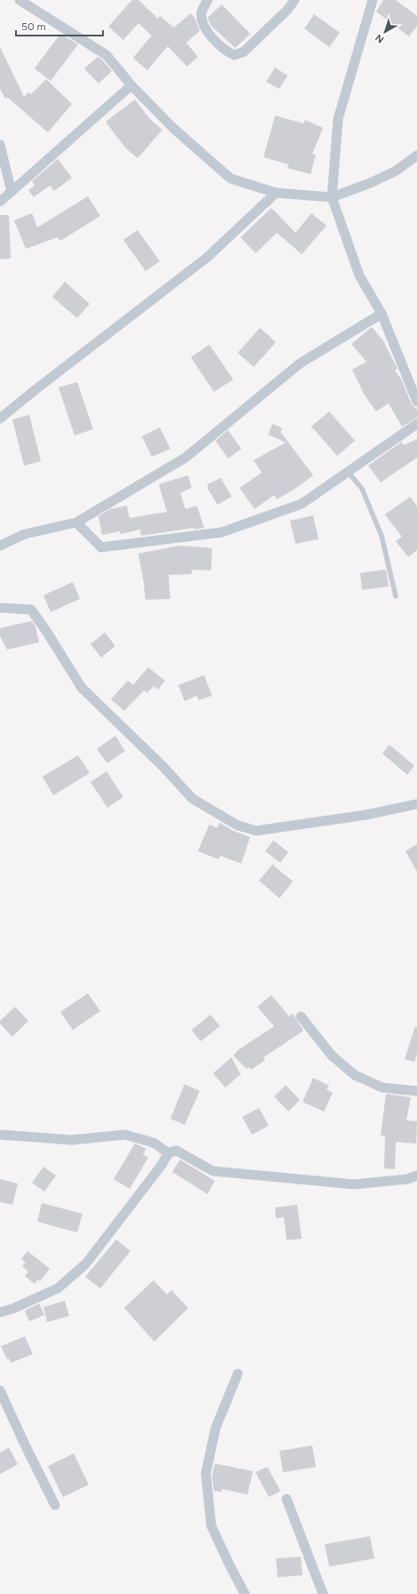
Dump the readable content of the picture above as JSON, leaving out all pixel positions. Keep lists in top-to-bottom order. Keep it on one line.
{"scale_bar":"50 m","north":"bottom left"}
